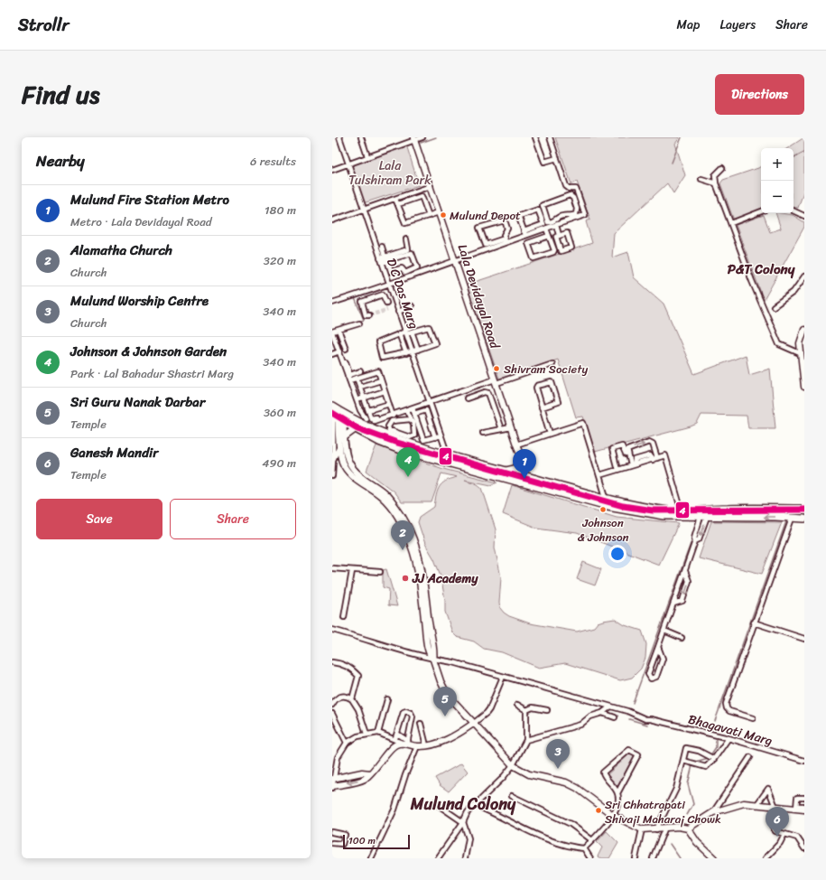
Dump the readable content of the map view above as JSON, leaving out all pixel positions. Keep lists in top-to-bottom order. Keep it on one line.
{"streets":{"street":["D C Das Marg","Lala Devidayal Road","Bhagavati Marg"]},"districts":["P&T Colony","Mulund Colony"],"parks":["Lala Tulshiram Park"],"places":["Mulund Depot","Shivram Society","Johnson & Johnson","JJ Academy","Sri Chhatrapati Shivaji Maharaj Chowk"],"lines":["transit line 4"],"scale_bar":"100 m","page":{"header":"Strollr","nav":["Map","Layers","Share"],"title":"Find us","buttons":["Directions",["Save","Share"]],"heading":["Nearby","6 results"],"map_buttons":["+","−"],"list":[{"mark":"1","name":"Mulund Fire Station Metro","note":"Metro · Lala Devidayal Road","value":"180 m"},{"mark":"2","name":"Alamatha Church","note":"Church","value":"320 m"},{"mark":"3","name":"Mulund Worship Centre","note":"Church","value":"340 m"},{"mark":"4","name":"Johnson & Johnson Garden","note":"Park · Lal Bahadur Shastri Marg","value":"340 m"},{"mark":"5","name":"Sri Guru Nanak Darbar","note":"Temple","value":"360 m"},{"mark":"6","name":"Ganesh Mandir","note":"Temple","value":"490 m"}],"pins":["4","1","2","5","3","6"],"scale":"100 m"}}
